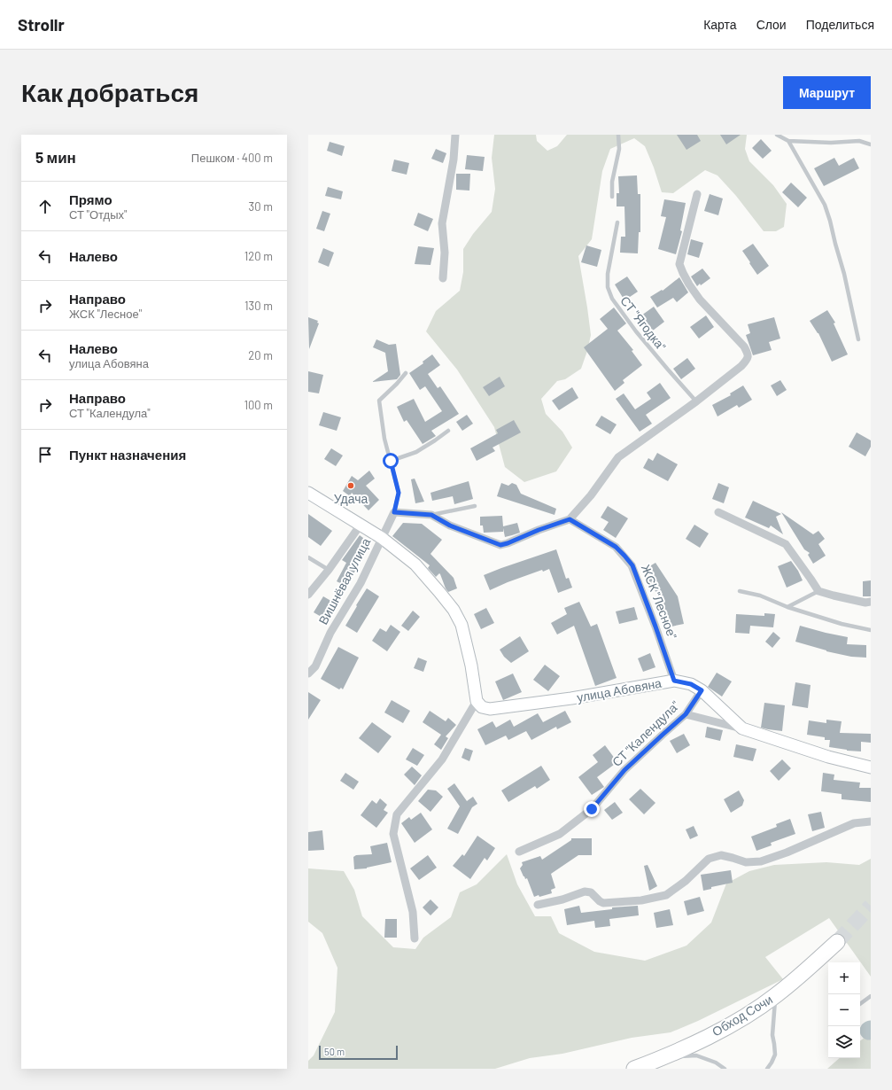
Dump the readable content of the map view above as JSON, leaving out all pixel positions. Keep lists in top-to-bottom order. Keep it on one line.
{"streets":{"highway":["Обход Сочи"],"street":["Вишнёвая улица","ЖСК \"Лесное\"","улица Абовяна","СТ \"Календула\""],"lane":["СТ \"Ягодка\""]},"crossings":[["ЖСК \"Лесное\"","улица Абовяна"],["улица Абовяна","СТ \"Календула\""]],"places":["Удача"],"scale_bar":"50 m","page":{"header":"Strollr","nav":["Карта","Слои","Поделиться"],"buttons":"Маршрут","title":"Как добраться","heading":["5 мин","Пешком · 400 m"],"list":[["Прямо","СТ \"Отдых\"","30 m"],["Налево","120 m"],["Направо","ЖСК \"Лесное\"","130 m"],["Налево","улица Абовяна","20 m"],["Направо","СТ \"Календула\"","100 m"],"Пункт назначения"],"map_buttons":["+","−"],"scale":"50 m"}}
